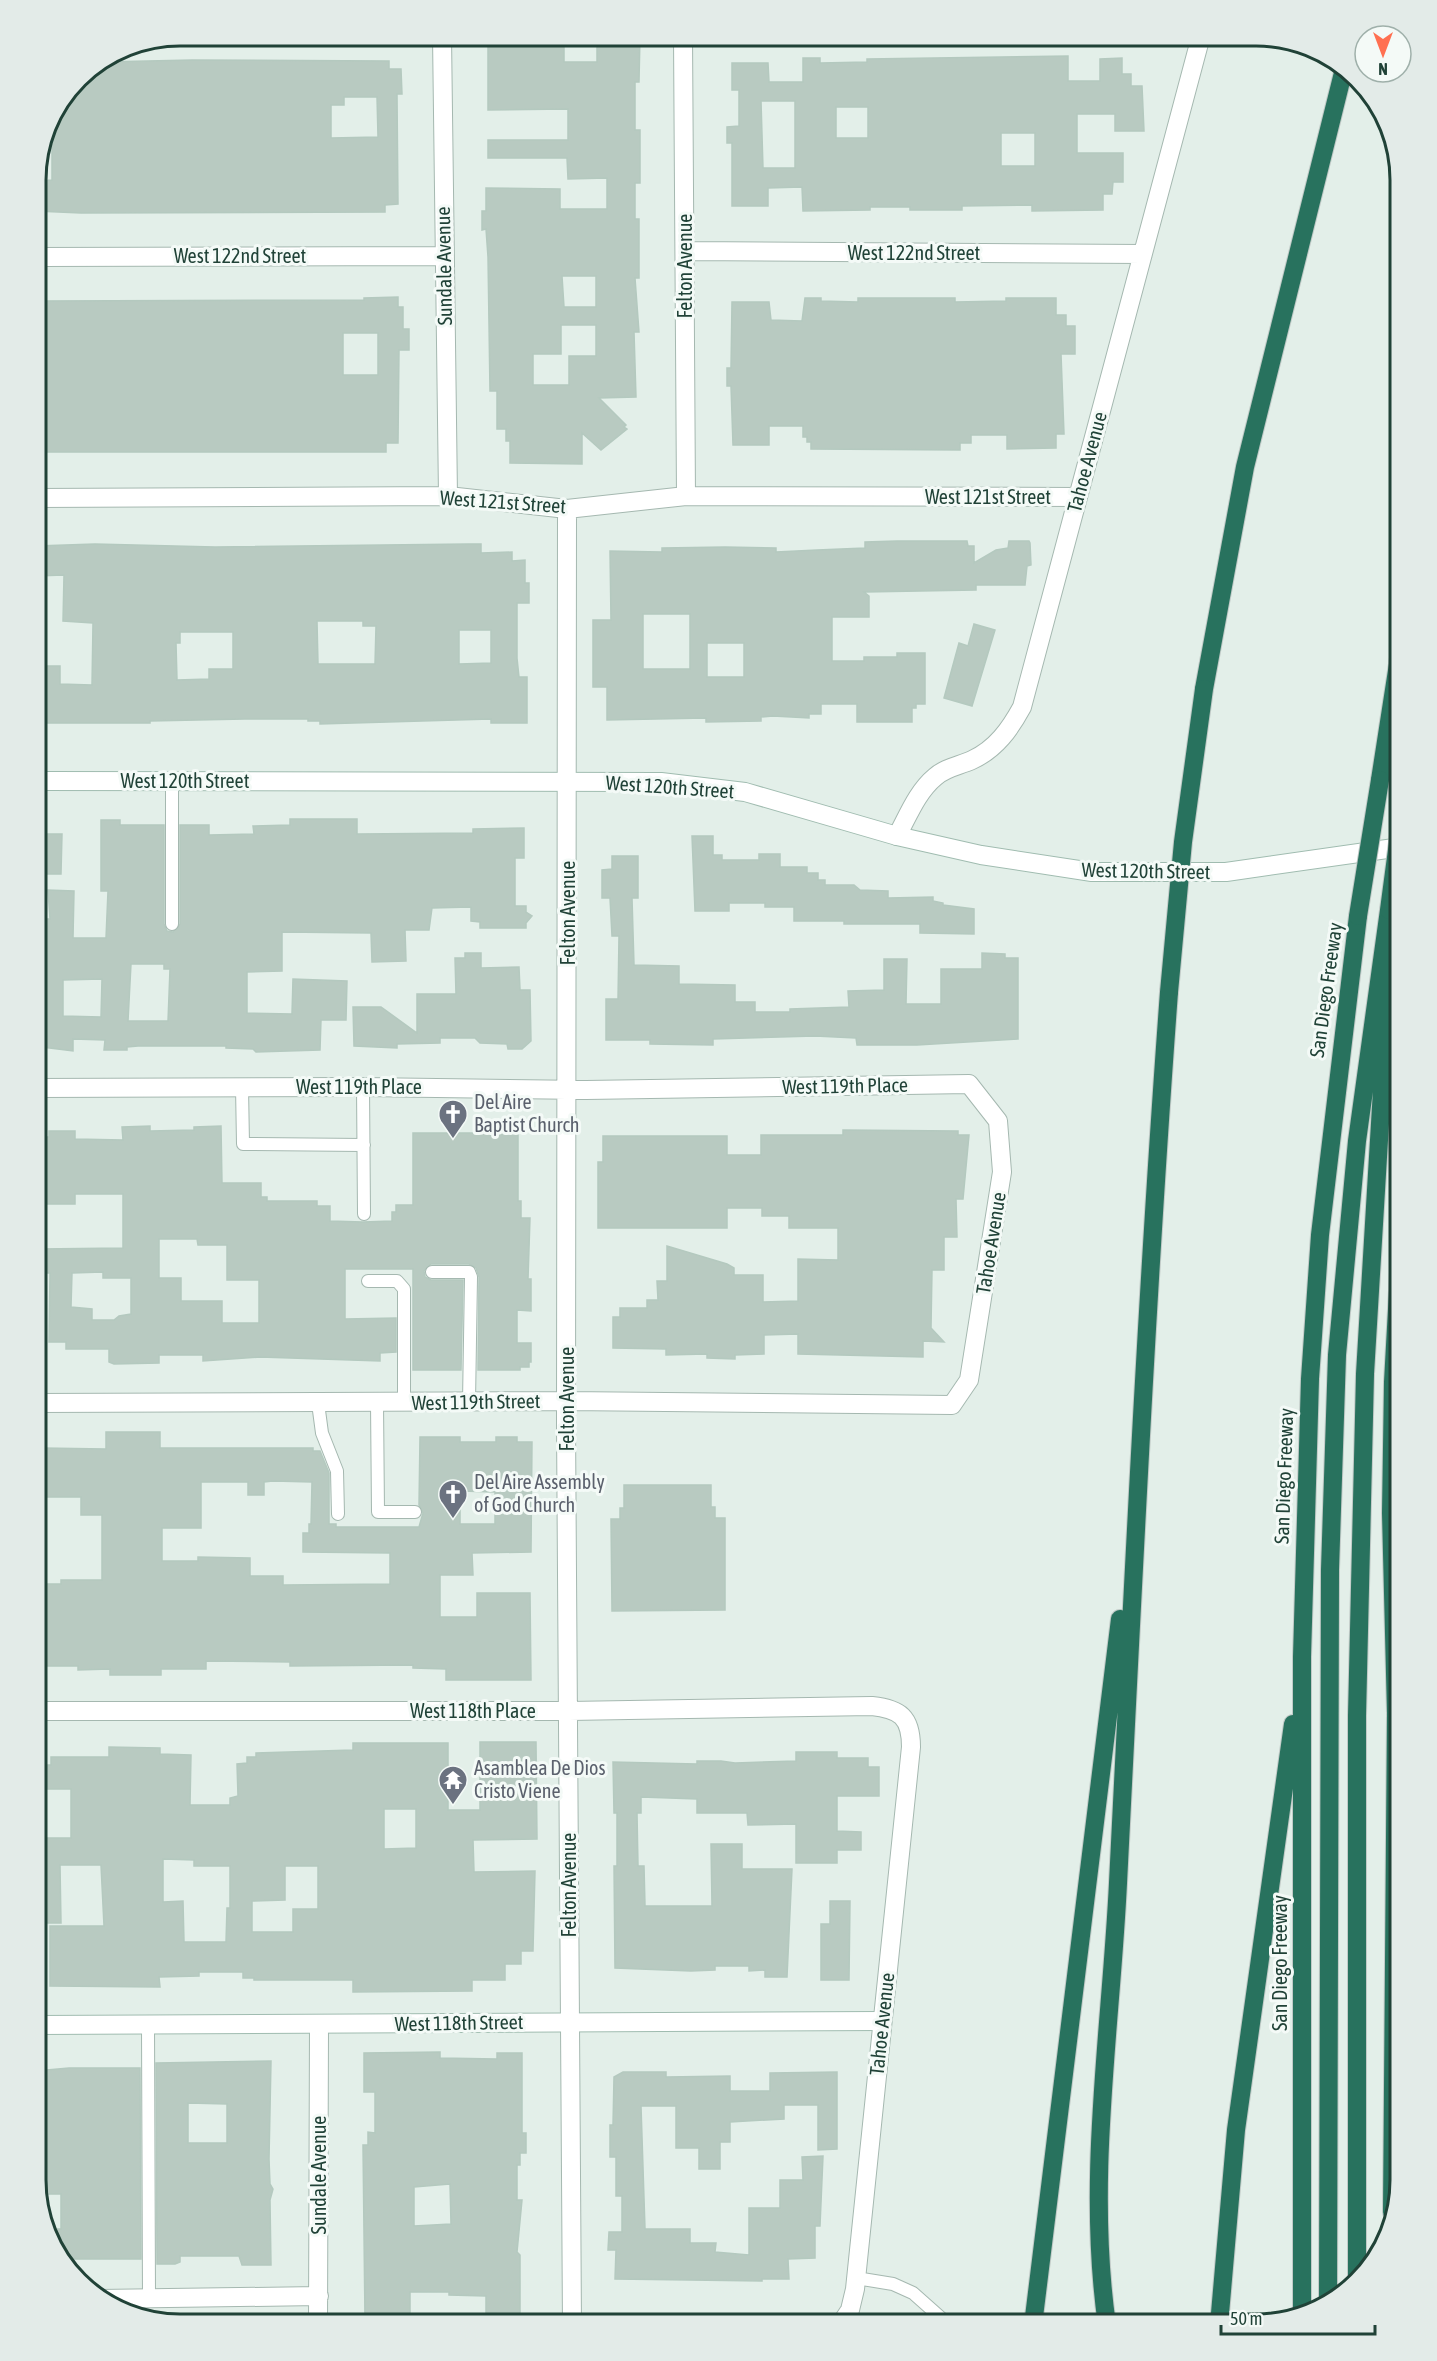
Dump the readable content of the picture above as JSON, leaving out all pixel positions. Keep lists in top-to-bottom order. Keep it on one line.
{"streets":{"highway":["San Diego Freeway"],"street":["West 122nd Street","Sundale Avenue","Felton Avenue","Tahoe Avenue","West 121st Street","West 120th Street","West 119th Place","West 119th Street","West 118th Place","West 118th Street"]},"crossings":[["West 122nd Street","Sundale Avenue"],["West 122nd Street","Felton Avenue"],["West 122nd Street","Tahoe Avenue"],["Sundale Avenue","West 121st Street"],["Sundale Avenue","West 118th Street"],["Felton Avenue","West 121st Street"],["Felton Avenue","West 120th Street"],["Felton Avenue","West 119th Place"],["Felton Avenue","West 119th Street"],["Felton Avenue","West 118th Place"],["Felton Avenue","West 118th Street"],["Tahoe Avenue","West 121st Street"],["Tahoe Avenue","West 120th Street"],["Tahoe Avenue","West 119th Place"],["Tahoe Avenue","West 119th Street"],["Tahoe Avenue","West 118th Place"],["Tahoe Avenue","West 118th Street"]],"places":{"church":["Del Aire Baptist Church","Del Aire Assembly of God Church"],"temple":["Asamblea De Dios Cristo Viene"]},"scale_bar":"50 m","north":"bottom"}
